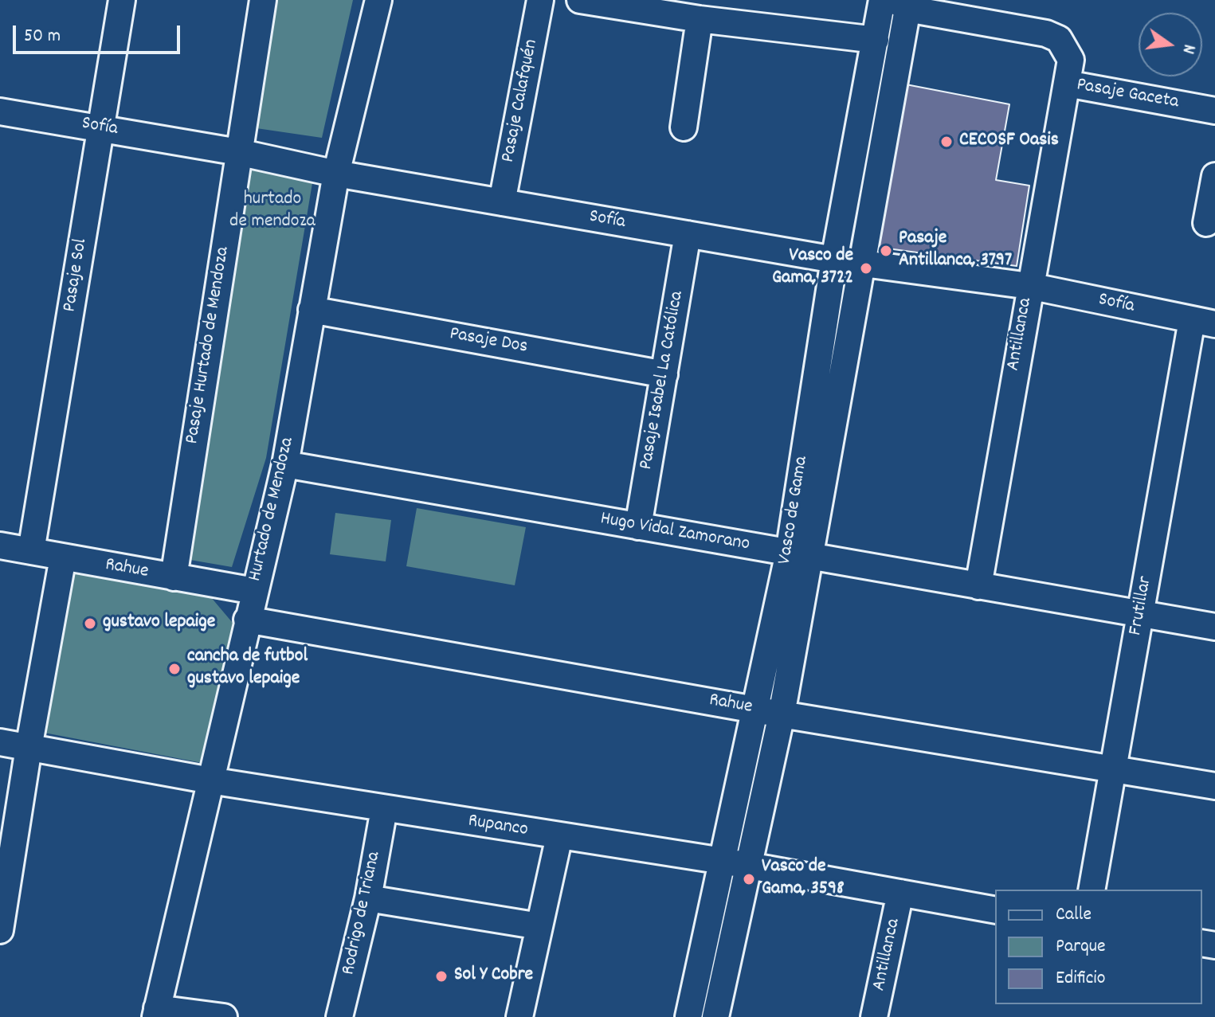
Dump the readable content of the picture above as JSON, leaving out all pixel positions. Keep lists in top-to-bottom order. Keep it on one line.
{"streets":{"street":["Pasaje Gaceta","Pasaje Calafquén","Sofía","Pasaje Sol","Antillanca","Pasaje Dos","Pasaje Hurtado de Mendoza","Pasaje Isabel La Católica","Hurtado de Mendoza","Vasco de Gama","Hugo Vidal Zamorano","Rahue","Frutillar","Rupanco","Rodrigo de Triana"]},"crossings":[["Pasaje Gaceta","Antillanca"],["Pasaje Gaceta","Vasco de Gama"],["Pasaje Calafquén","Sofía"],["Sofía","Pasaje Sol"],["Sofía","Antillanca"],["Sofía","Pasaje Hurtado de Mendoza"],["Sofía","Pasaje Isabel La Católica"],["Sofía","Hurtado de Mendoza"],["Sofía","Vasco de Gama"],["Sofía","Frutillar"],["Pasaje Sol","Rahue"],["Antillanca","Hugo Vidal Zamorano"],["Antillanca","Rupanco"],["Pasaje Dos","Pasaje Isabel La Católica"],["Pasaje Dos","Hurtado de Mendoza"],["Pasaje Hurtado de Mendoza","Rahue"],["Pasaje Isabel La Católica","Hugo Vidal Zamorano"],["Hurtado de Mendoza","Hugo Vidal Zamorano"],["Hurtado de Mendoza","Rahue"],["Hurtado de Mendoza","Rupanco"],["Vasco de Gama","Hugo Vidal Zamorano"],["Vasco de Gama","Rahue"],["Vasco de Gama","Rupanco"],["Hugo Vidal Zamorano","Frutillar"],["Rahue","Frutillar"],["Rupanco","Rodrigo de Triana"]],"parks":["hurtado de mendoza"],"places":["CECOSF Oasis","Pasaje Antillanca, 3797","Vasco de Gama, 3722","gustavo lepaige","cancha de futbol gustavo lepaige","Vasco de Gama, 3598","Sol Y Cobre"],"legend":["Calle","Parque","Edificio"],"scale_bar":"50 m","north":"right"}
